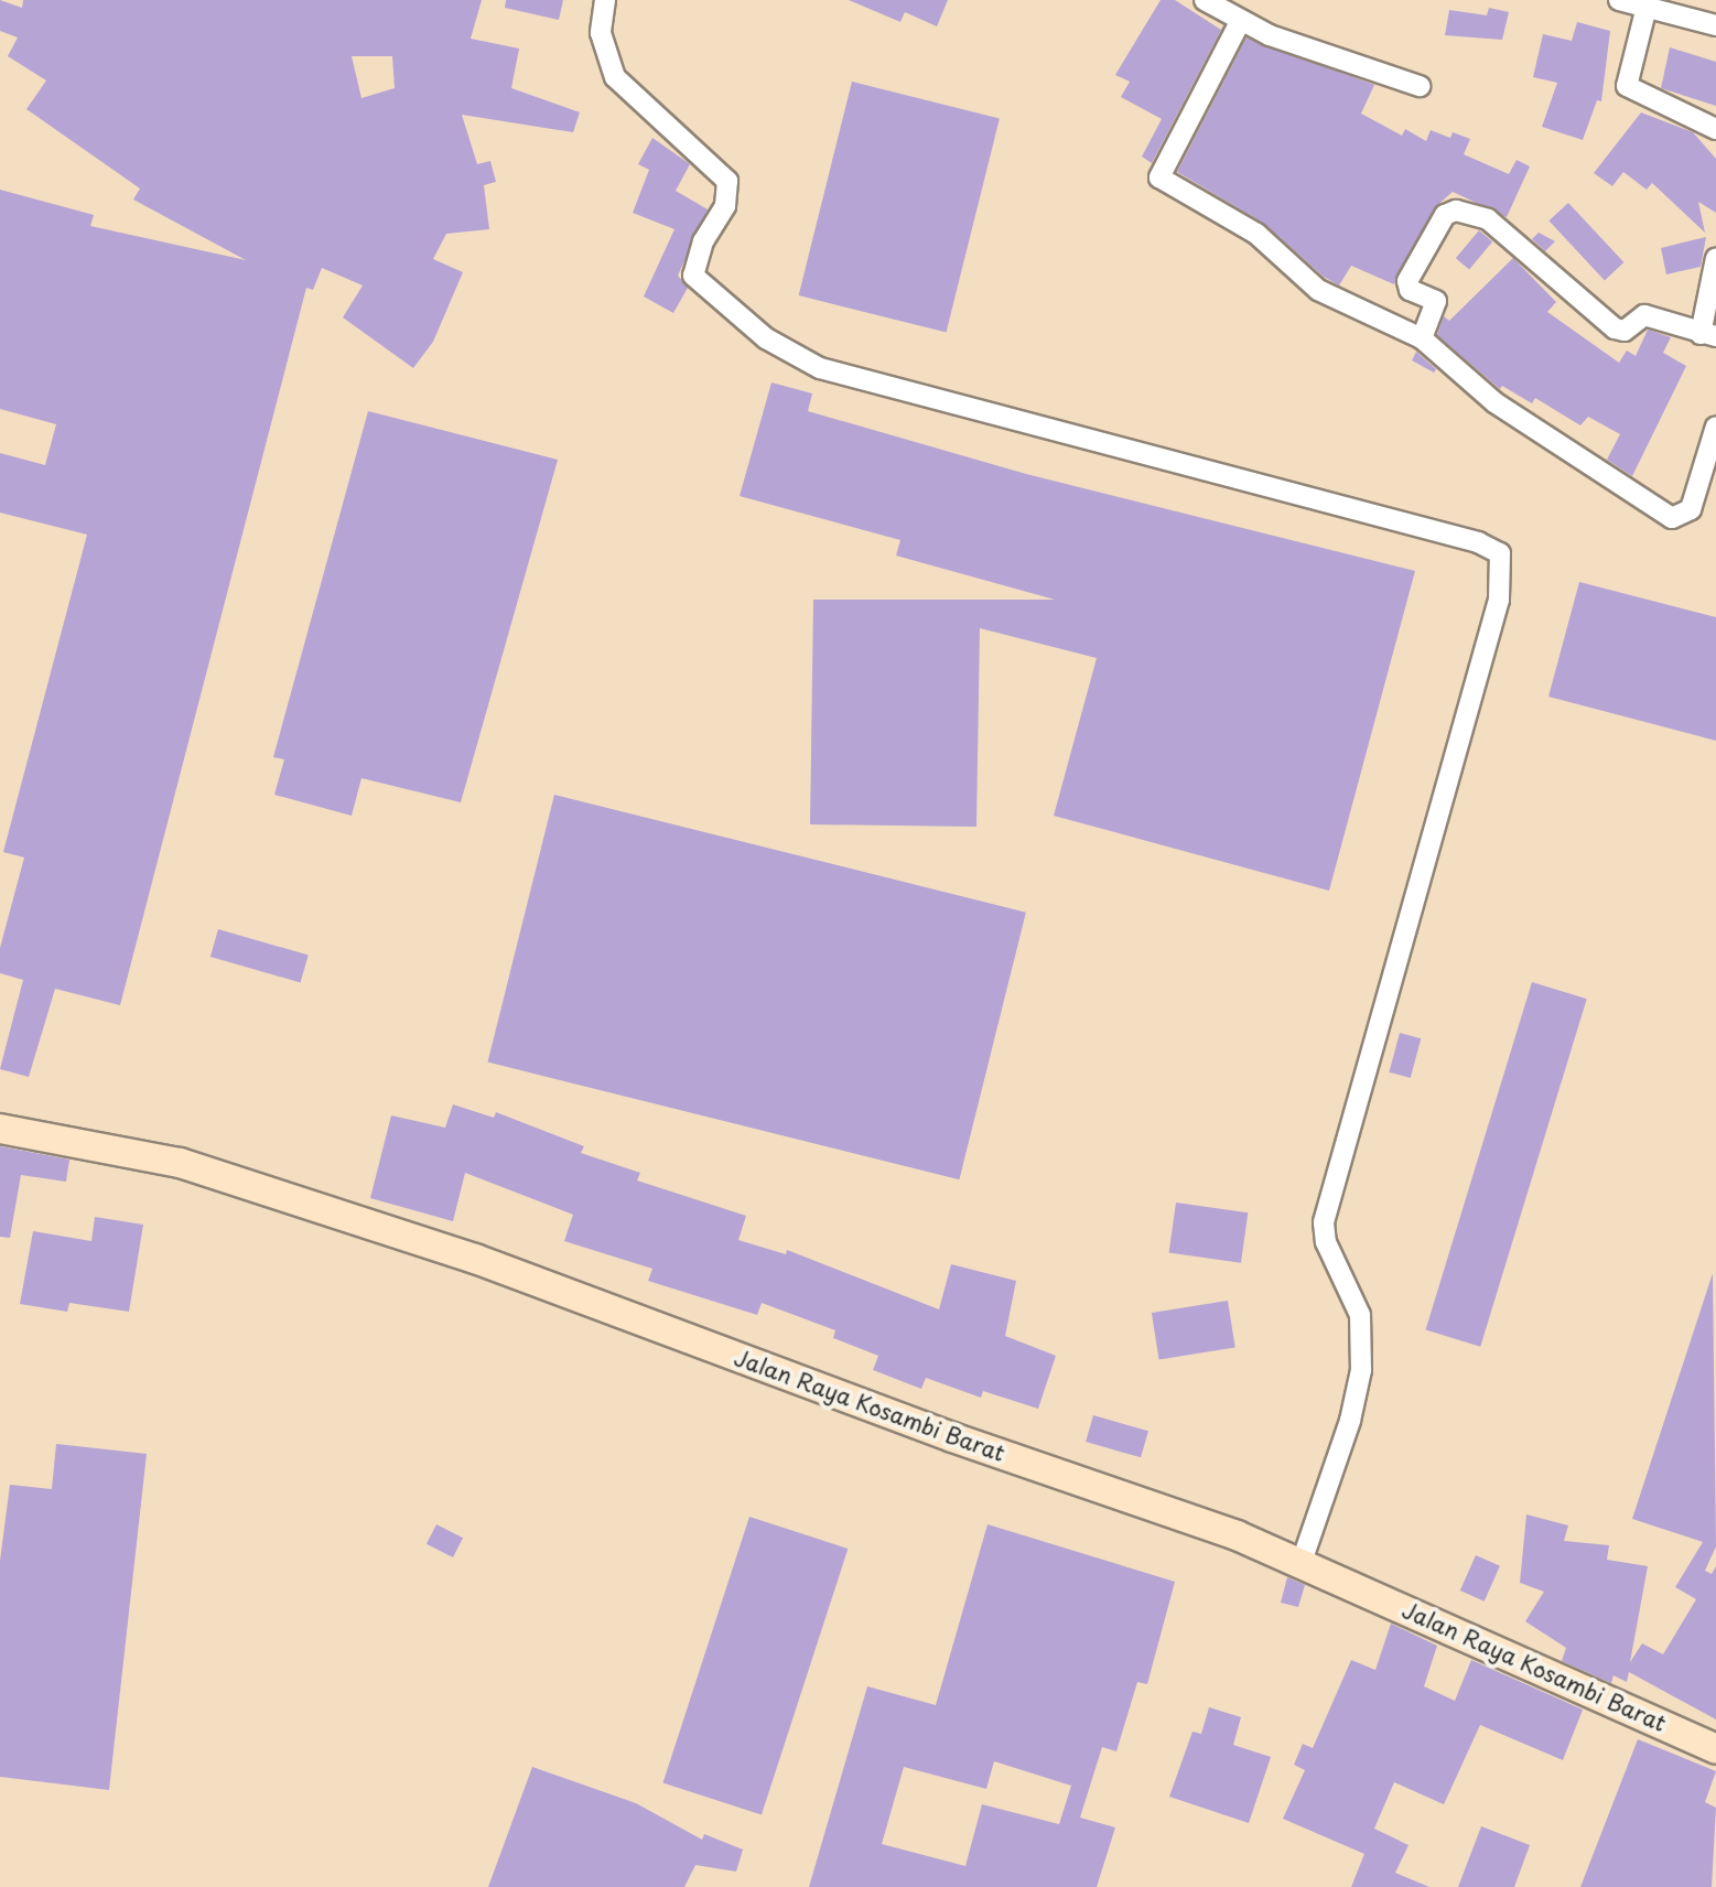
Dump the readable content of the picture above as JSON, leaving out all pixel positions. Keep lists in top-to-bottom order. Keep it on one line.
{"streets":{"main road":["Jalan Raya Kosambi Barat"]}}
